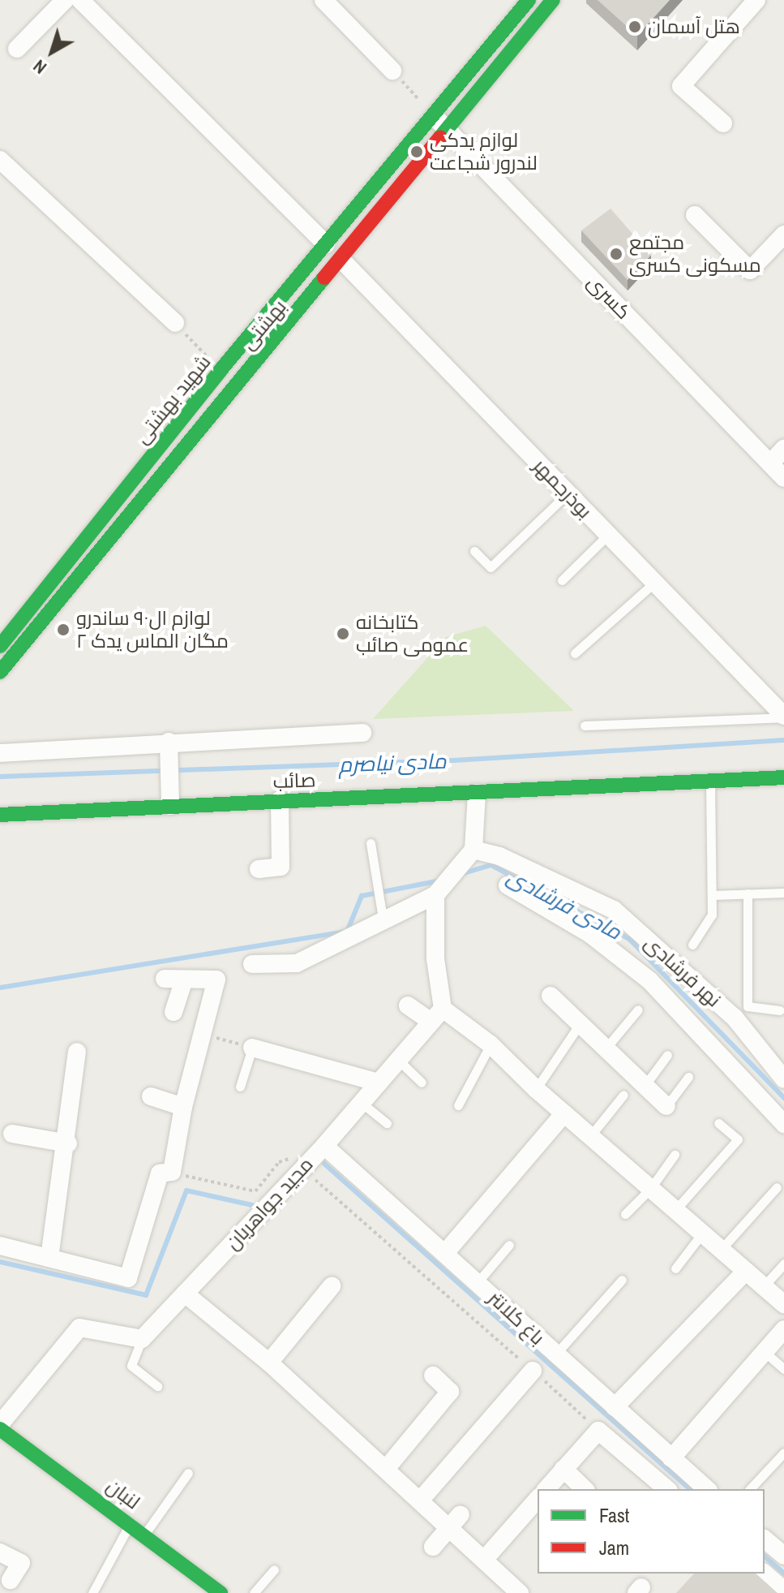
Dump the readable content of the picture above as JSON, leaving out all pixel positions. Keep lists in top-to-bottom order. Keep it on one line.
{"streets":{"main road":["بهشتی","شهید بهشتی","صائب","لنبان"],"street":["کسری","بوذرجمهر","نهر فرشادی","مجید جواهریان","باغ کلانتر"]},"crossings":[["کسری","بهشتی"],["کسری","شهید بهشتی"],["بهشتی","بوذرجمهر"],["مجید جواهریان","باغ کلانتر"]],"water":["مادی نیاصرم","مادی فرشادی"],"places":["هتل آسمان","لوازم یدکی لندرور شجاعت","مجتمع مسکونی کسری","لوازم ال۹۰ ساندرو مگان الماس یدک ۲","کتابخانه عمومی صائب"],"legend":["Fast","Jam"],"north":"bottom left"}
